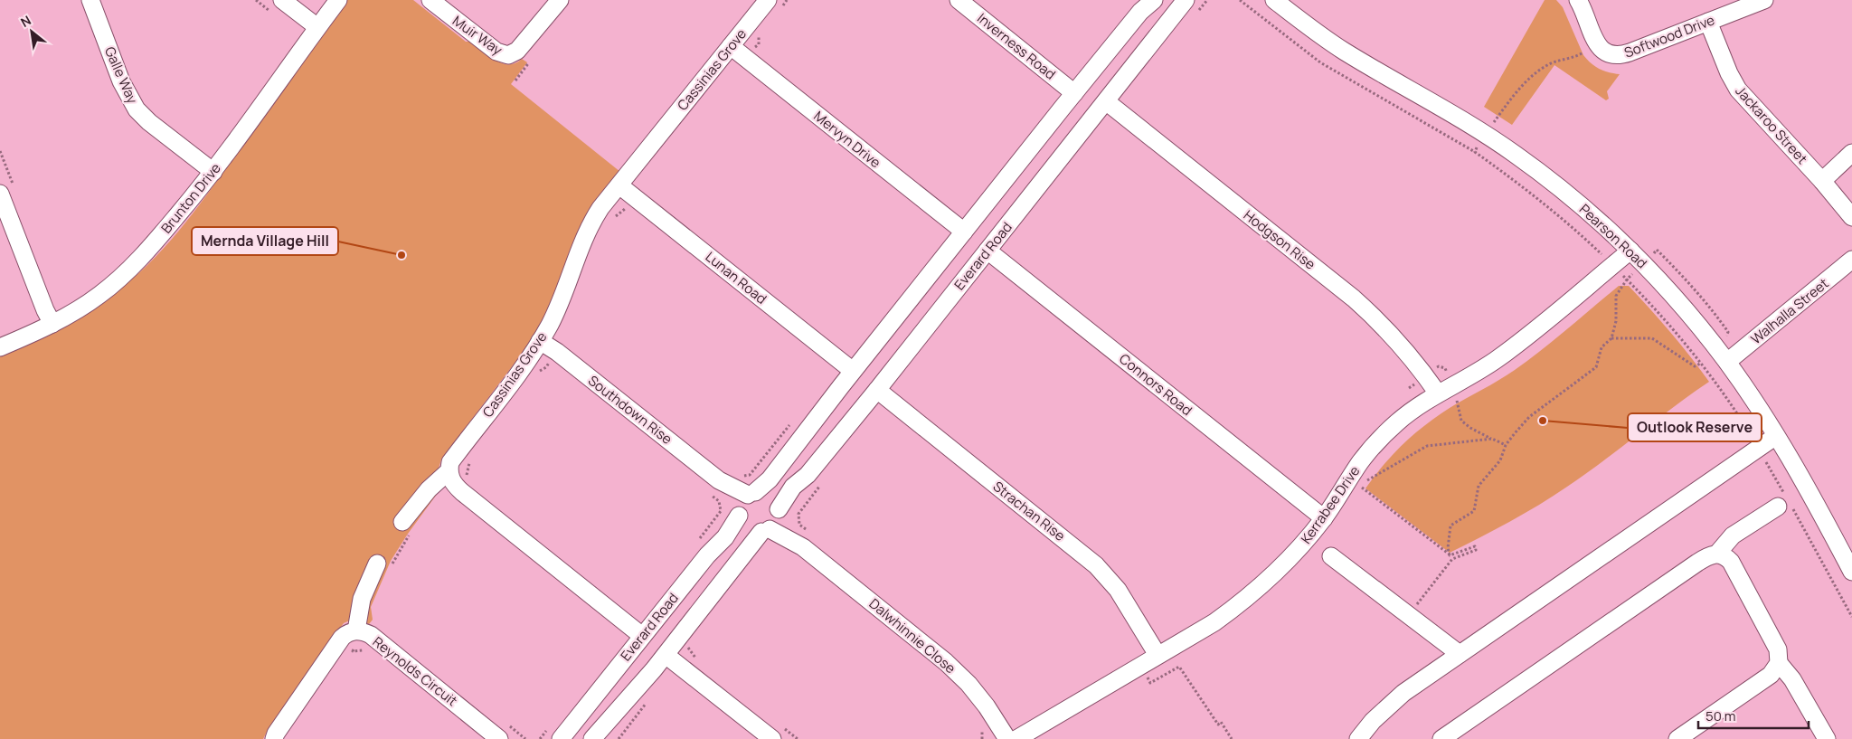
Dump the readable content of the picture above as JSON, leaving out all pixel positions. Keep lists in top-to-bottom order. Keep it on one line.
{"streets":{"street":["Muir Way","Softwood Drive","Inverness Road","Cassinias Grove","Galle Way","Jackaroo Street","Mervyn Drive","Brunton Drive","Pearson Road","Hodgson Rise","Everard Road","Lunan Road","Walhalla Street","Connors Road","Southdown Rise","Kerrabee Drive","Strachan Rise","Dalwhinnie Close","Reynolds Circuit"]},"crossings":[["Softwood Drive","Jackaroo Street"],["Inverness Road","Everard Road"],["Cassinias Grove","Mervyn Drive"],["Cassinias Grove","Lunan Road"],["Cassinias Grove","Southdown Rise"],["Galle Way","Brunton Drive"],["Mervyn Drive","Everard Road"],["Pearson Road","Walhalla Street"],["Pearson Road","Kerrabee Drive"],["Hodgson Rise","Everard Road"],["Hodgson Rise","Kerrabee Drive"],["Everard Road","Lunan Road"],["Everard Road","Connors Road"],["Everard Road","Southdown Rise"],["Everard Road","Strachan Rise"],["Everard Road","Dalwhinnie Close"],["Connors Road","Kerrabee Drive"],["Southdown Rise","Dalwhinnie Close"],["Kerrabee Drive","Strachan Rise"]],"places":["Mernda Village Hill","Outlook Reserve"],"scale_bar":"50 m","north":"top left"}
